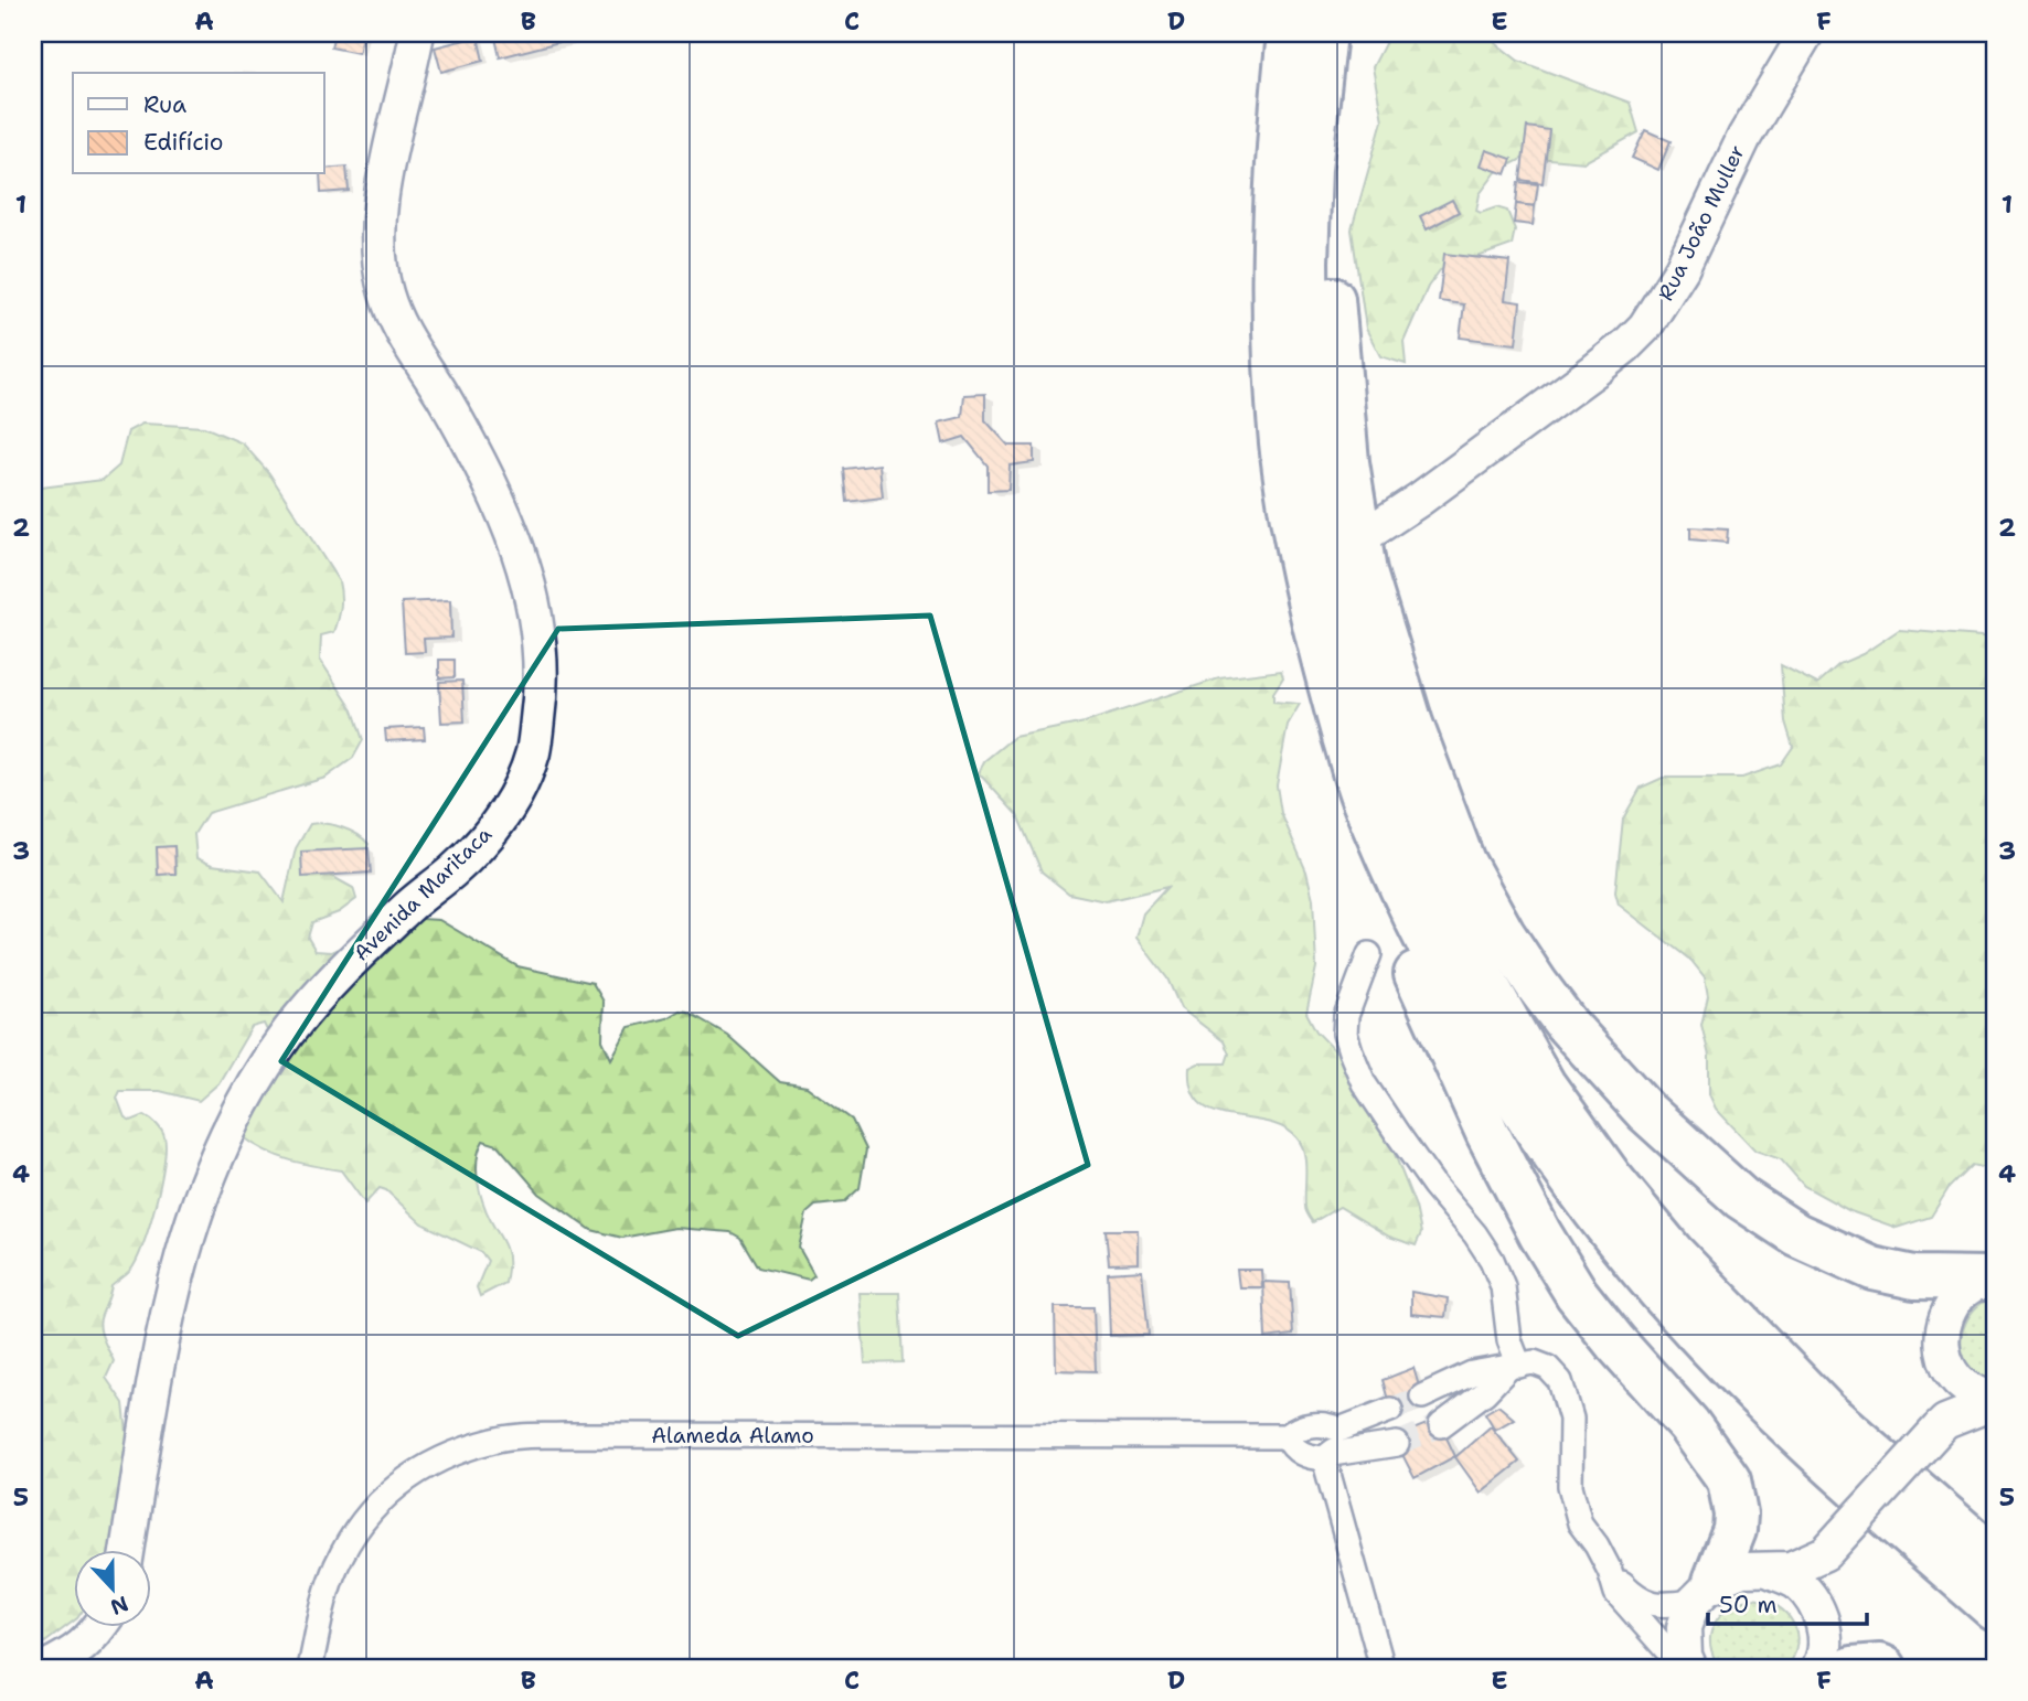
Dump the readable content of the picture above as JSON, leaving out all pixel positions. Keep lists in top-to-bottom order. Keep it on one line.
{"streets":{"street":["Rua João Muller","Avenida Maritaca","Alameda Alamo"]},"legend":["Rua","Edifício"],"scale_bar":"50 m","north":"bottom","grid":{"columns":["A","B","C","D","E","F"],"rows":["1","2","3","4","5"]}}
